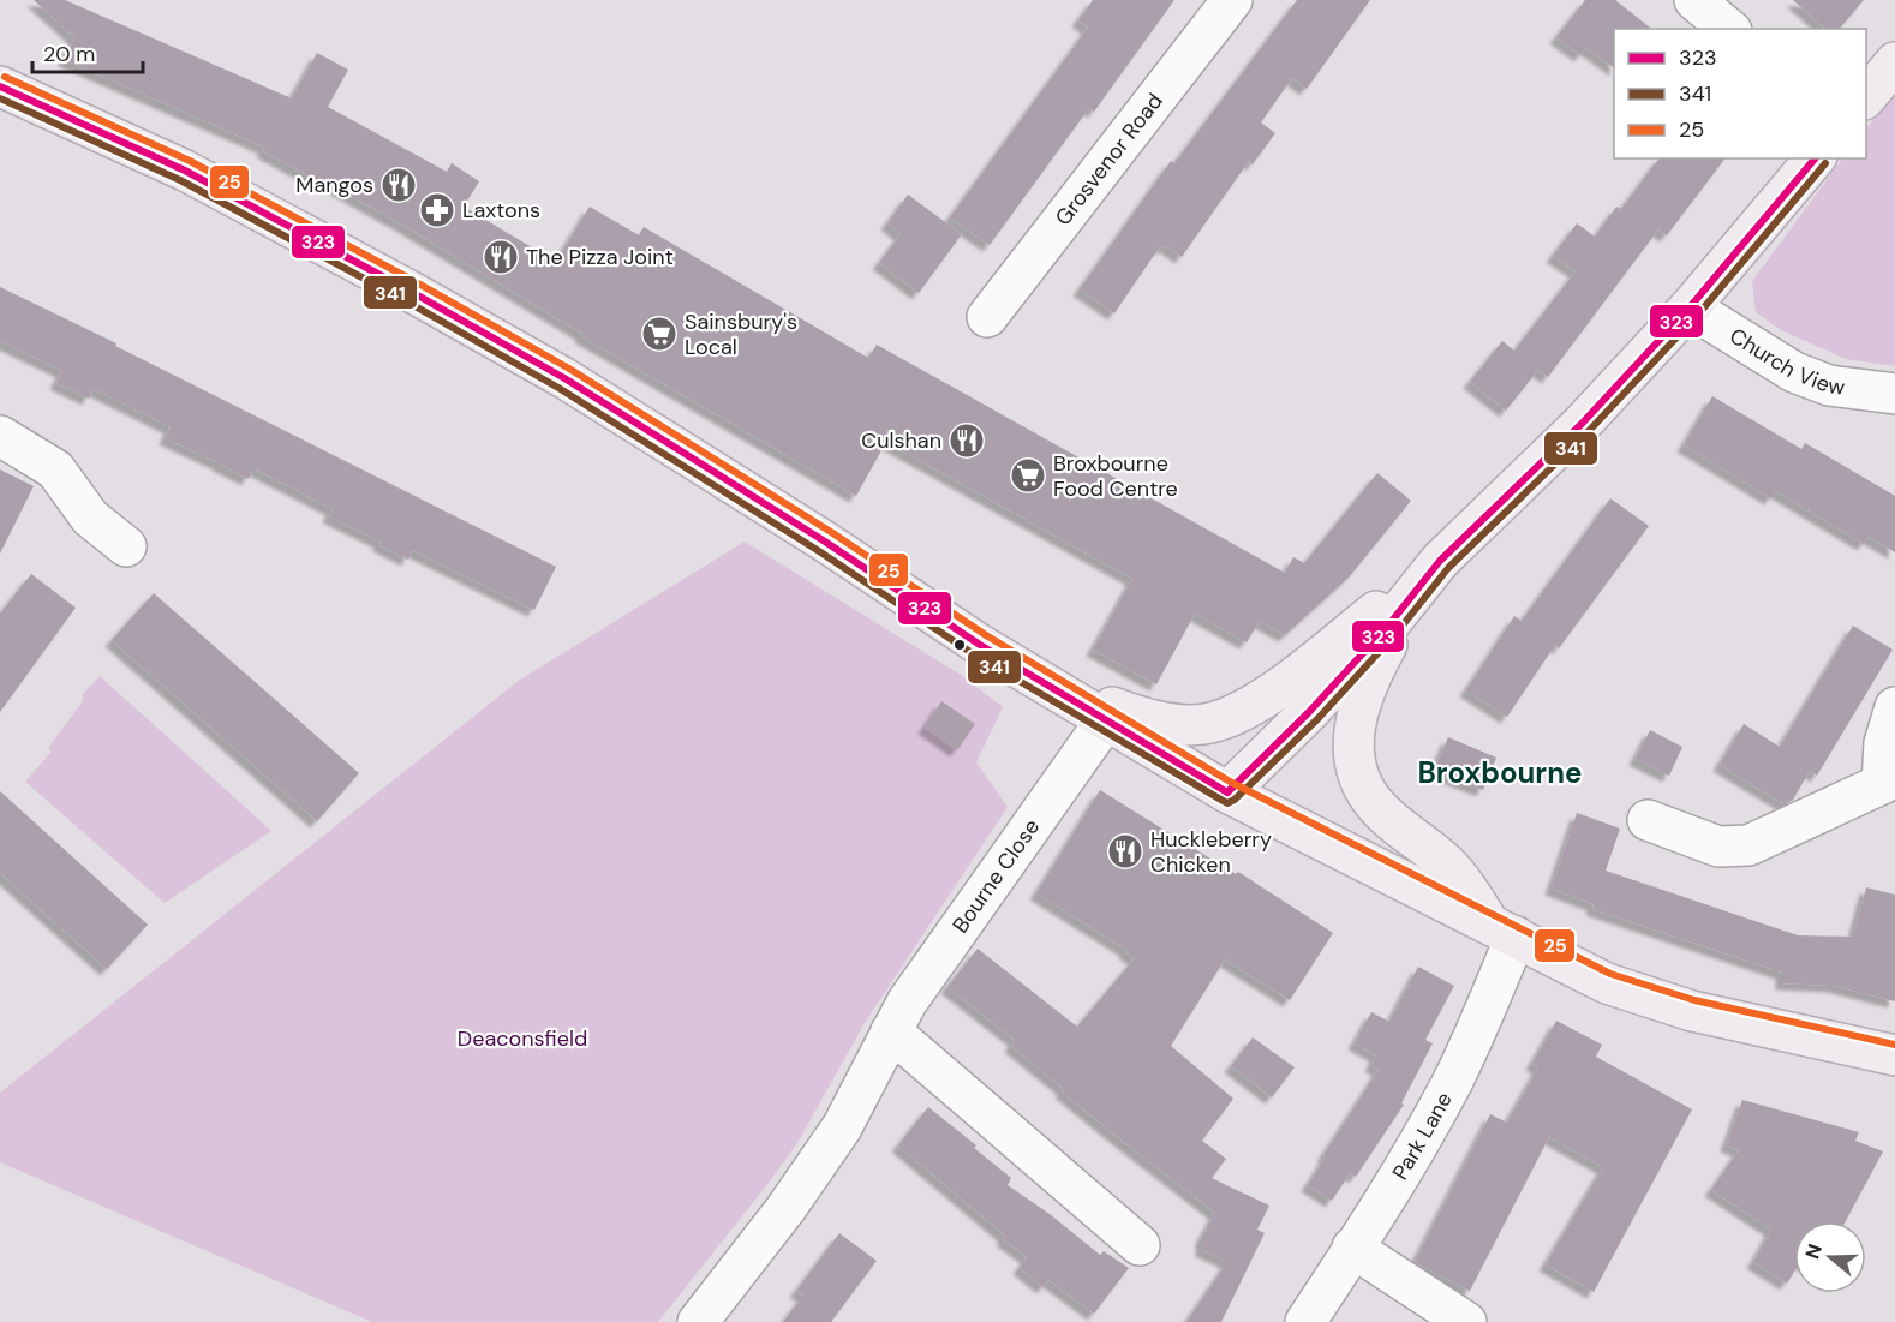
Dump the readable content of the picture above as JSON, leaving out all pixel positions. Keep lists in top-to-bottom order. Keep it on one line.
{"streets":{"street":["Grosvenor Road","Church View","Bourne Close","Park Lane"]},"districts":["Broxbourne"],"parks":["Deaconsfield"],"places":{"restaurant":["Mangos","The Pizza Joint","Culshan","Huckleberry Chicken"],"pharmacy":["Laxtons"],"supermarket":["Sainsbury's Local","Broxbourne Food Centre"]},"lines":["transit line 25","transit line 323","transit line 341"],"legend":["323","341","25"],"scale_bar":"20 m","north":"left"}
